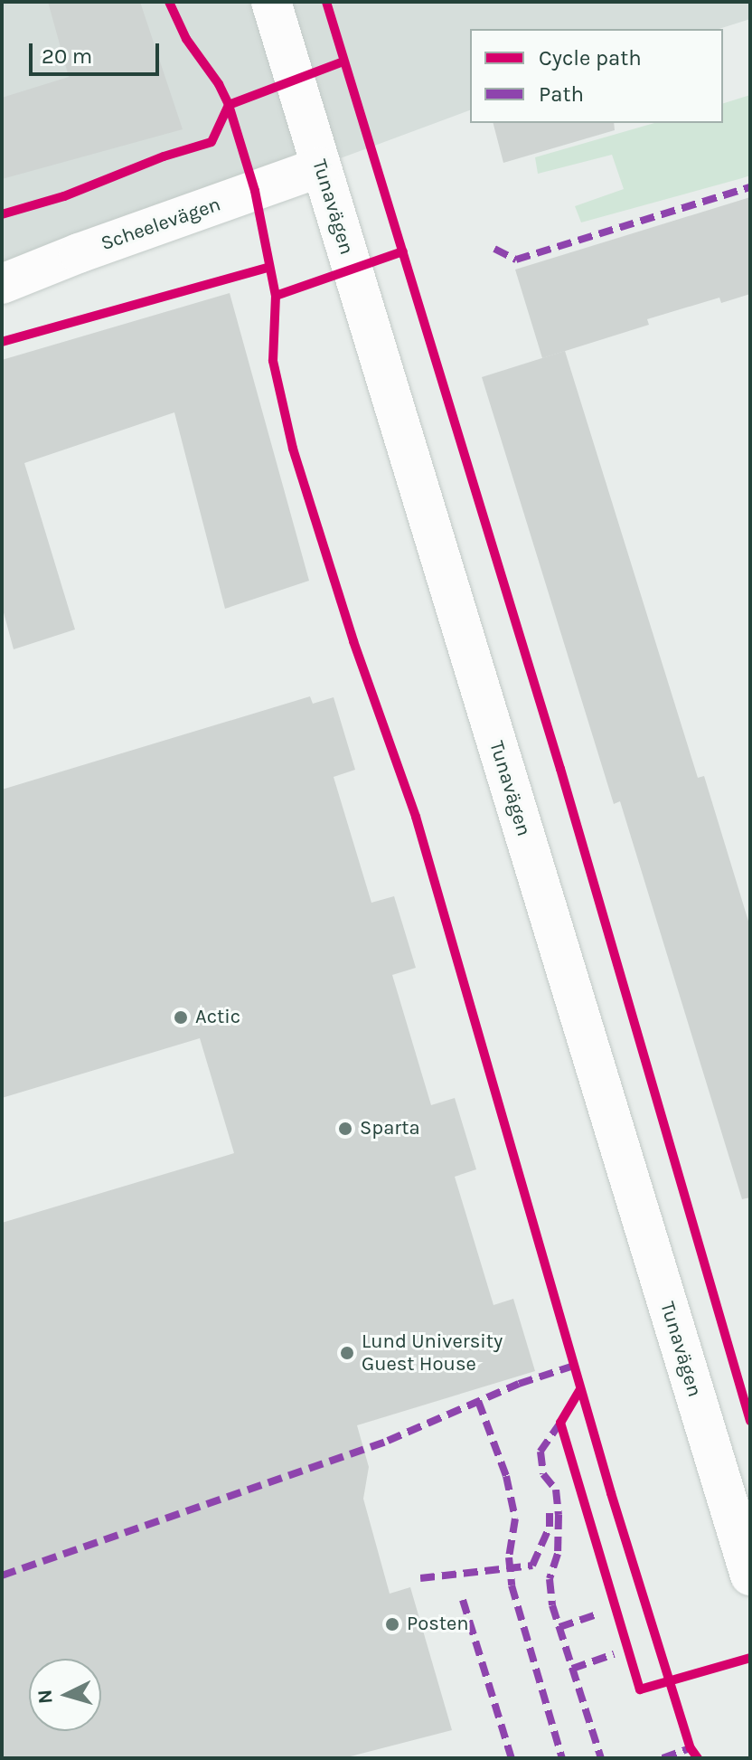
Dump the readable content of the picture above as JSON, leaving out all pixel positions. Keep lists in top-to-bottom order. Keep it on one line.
{"streets":{"main road":["Tunavägen","Scheelevägen"]},"crossings":[["Tunavägen","Scheelevägen"]],"places":["Actic","Sparta","Lund University Guest House","Posten"],"legend":["Cycle path","Path"],"scale_bar":"20 m","north":"left"}
